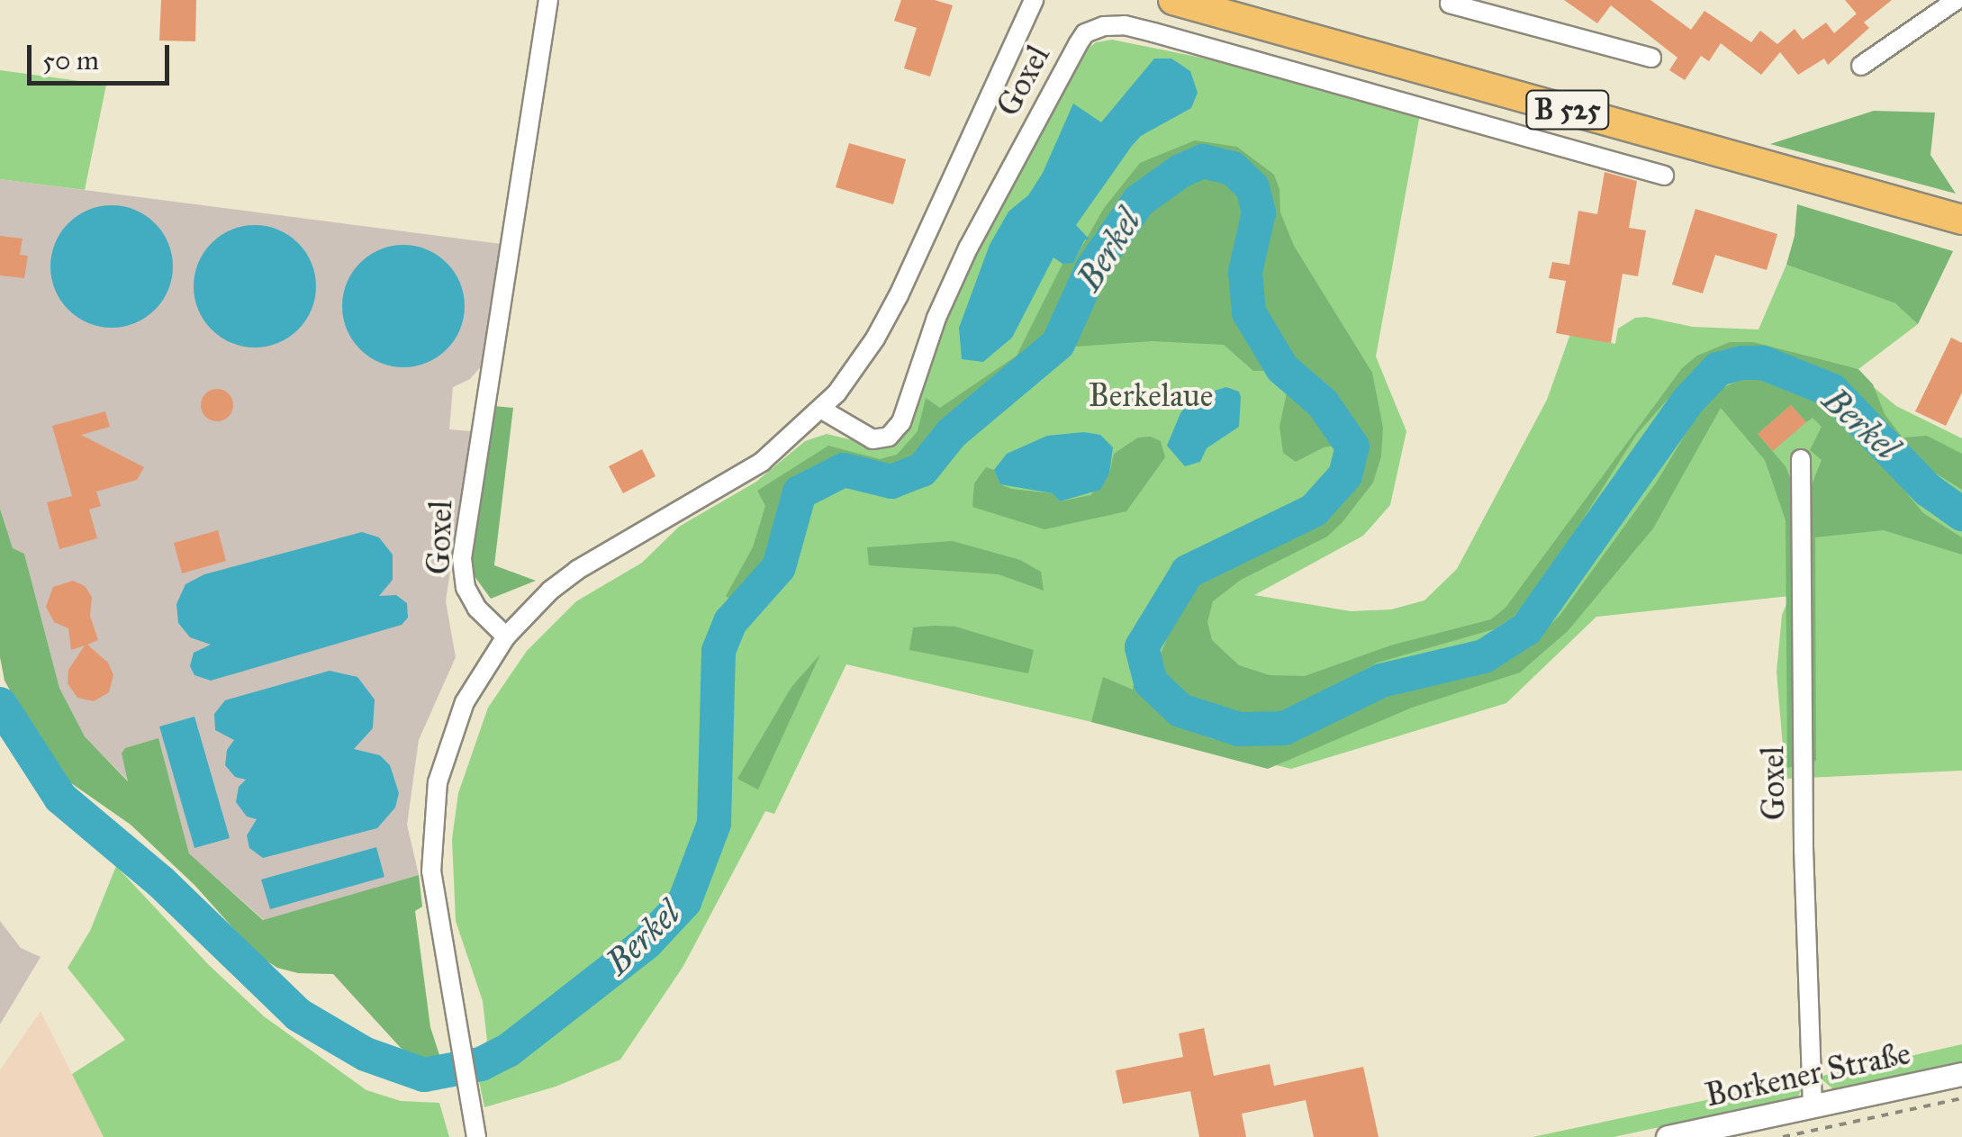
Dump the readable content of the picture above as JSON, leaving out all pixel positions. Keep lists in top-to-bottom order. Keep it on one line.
{"streets":{"main road":["B 525"],"street":["Goxel","Borkener Straße"]},"crossings":[["Goxel","Borkener Straße"]],"water":["Berkel"],"parks":["Berkelaue"],"scale_bar":"50 m"}
